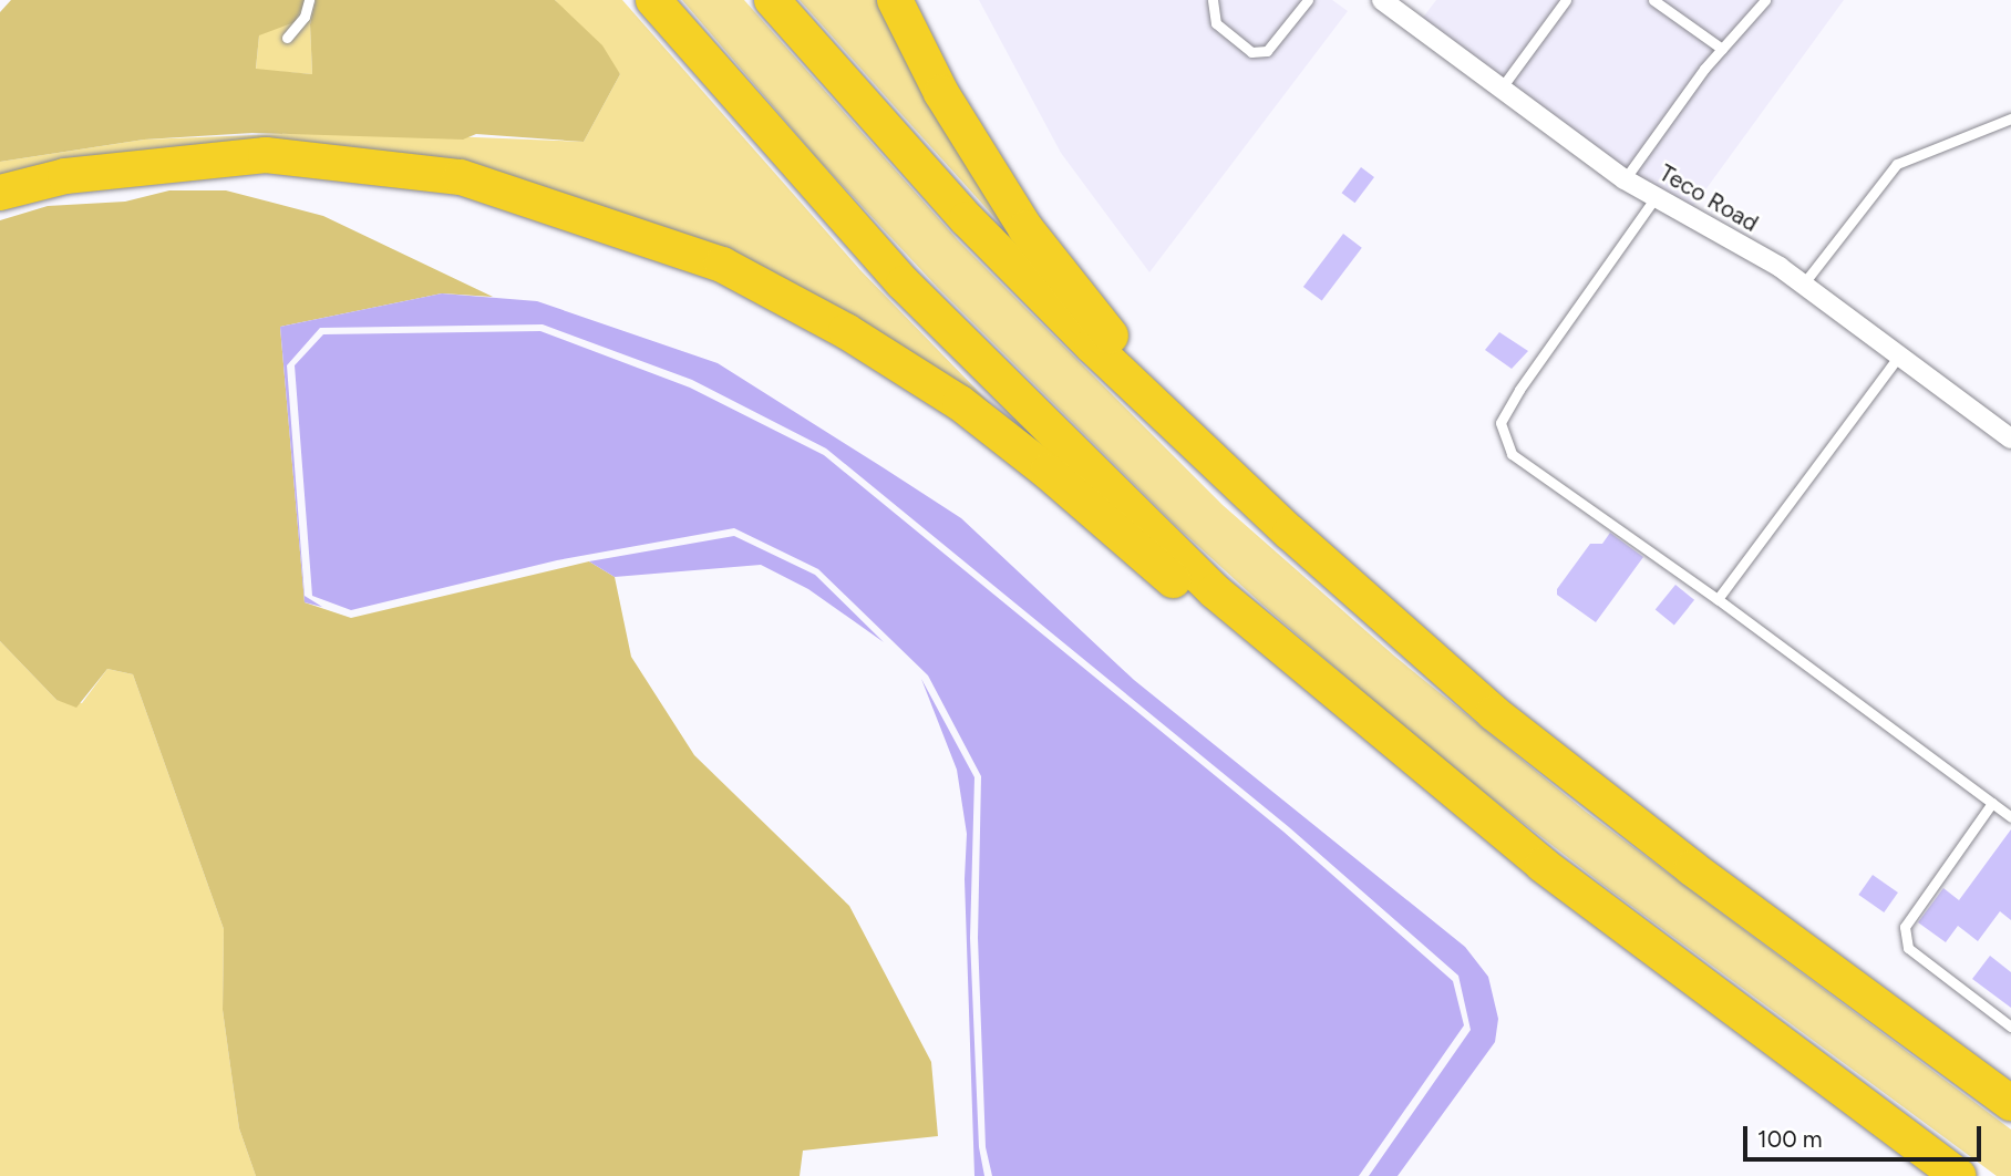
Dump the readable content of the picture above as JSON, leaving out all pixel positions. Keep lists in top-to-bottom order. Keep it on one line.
{"streets":{"street":["Teco Road"]},"scale_bar":"100 m"}
